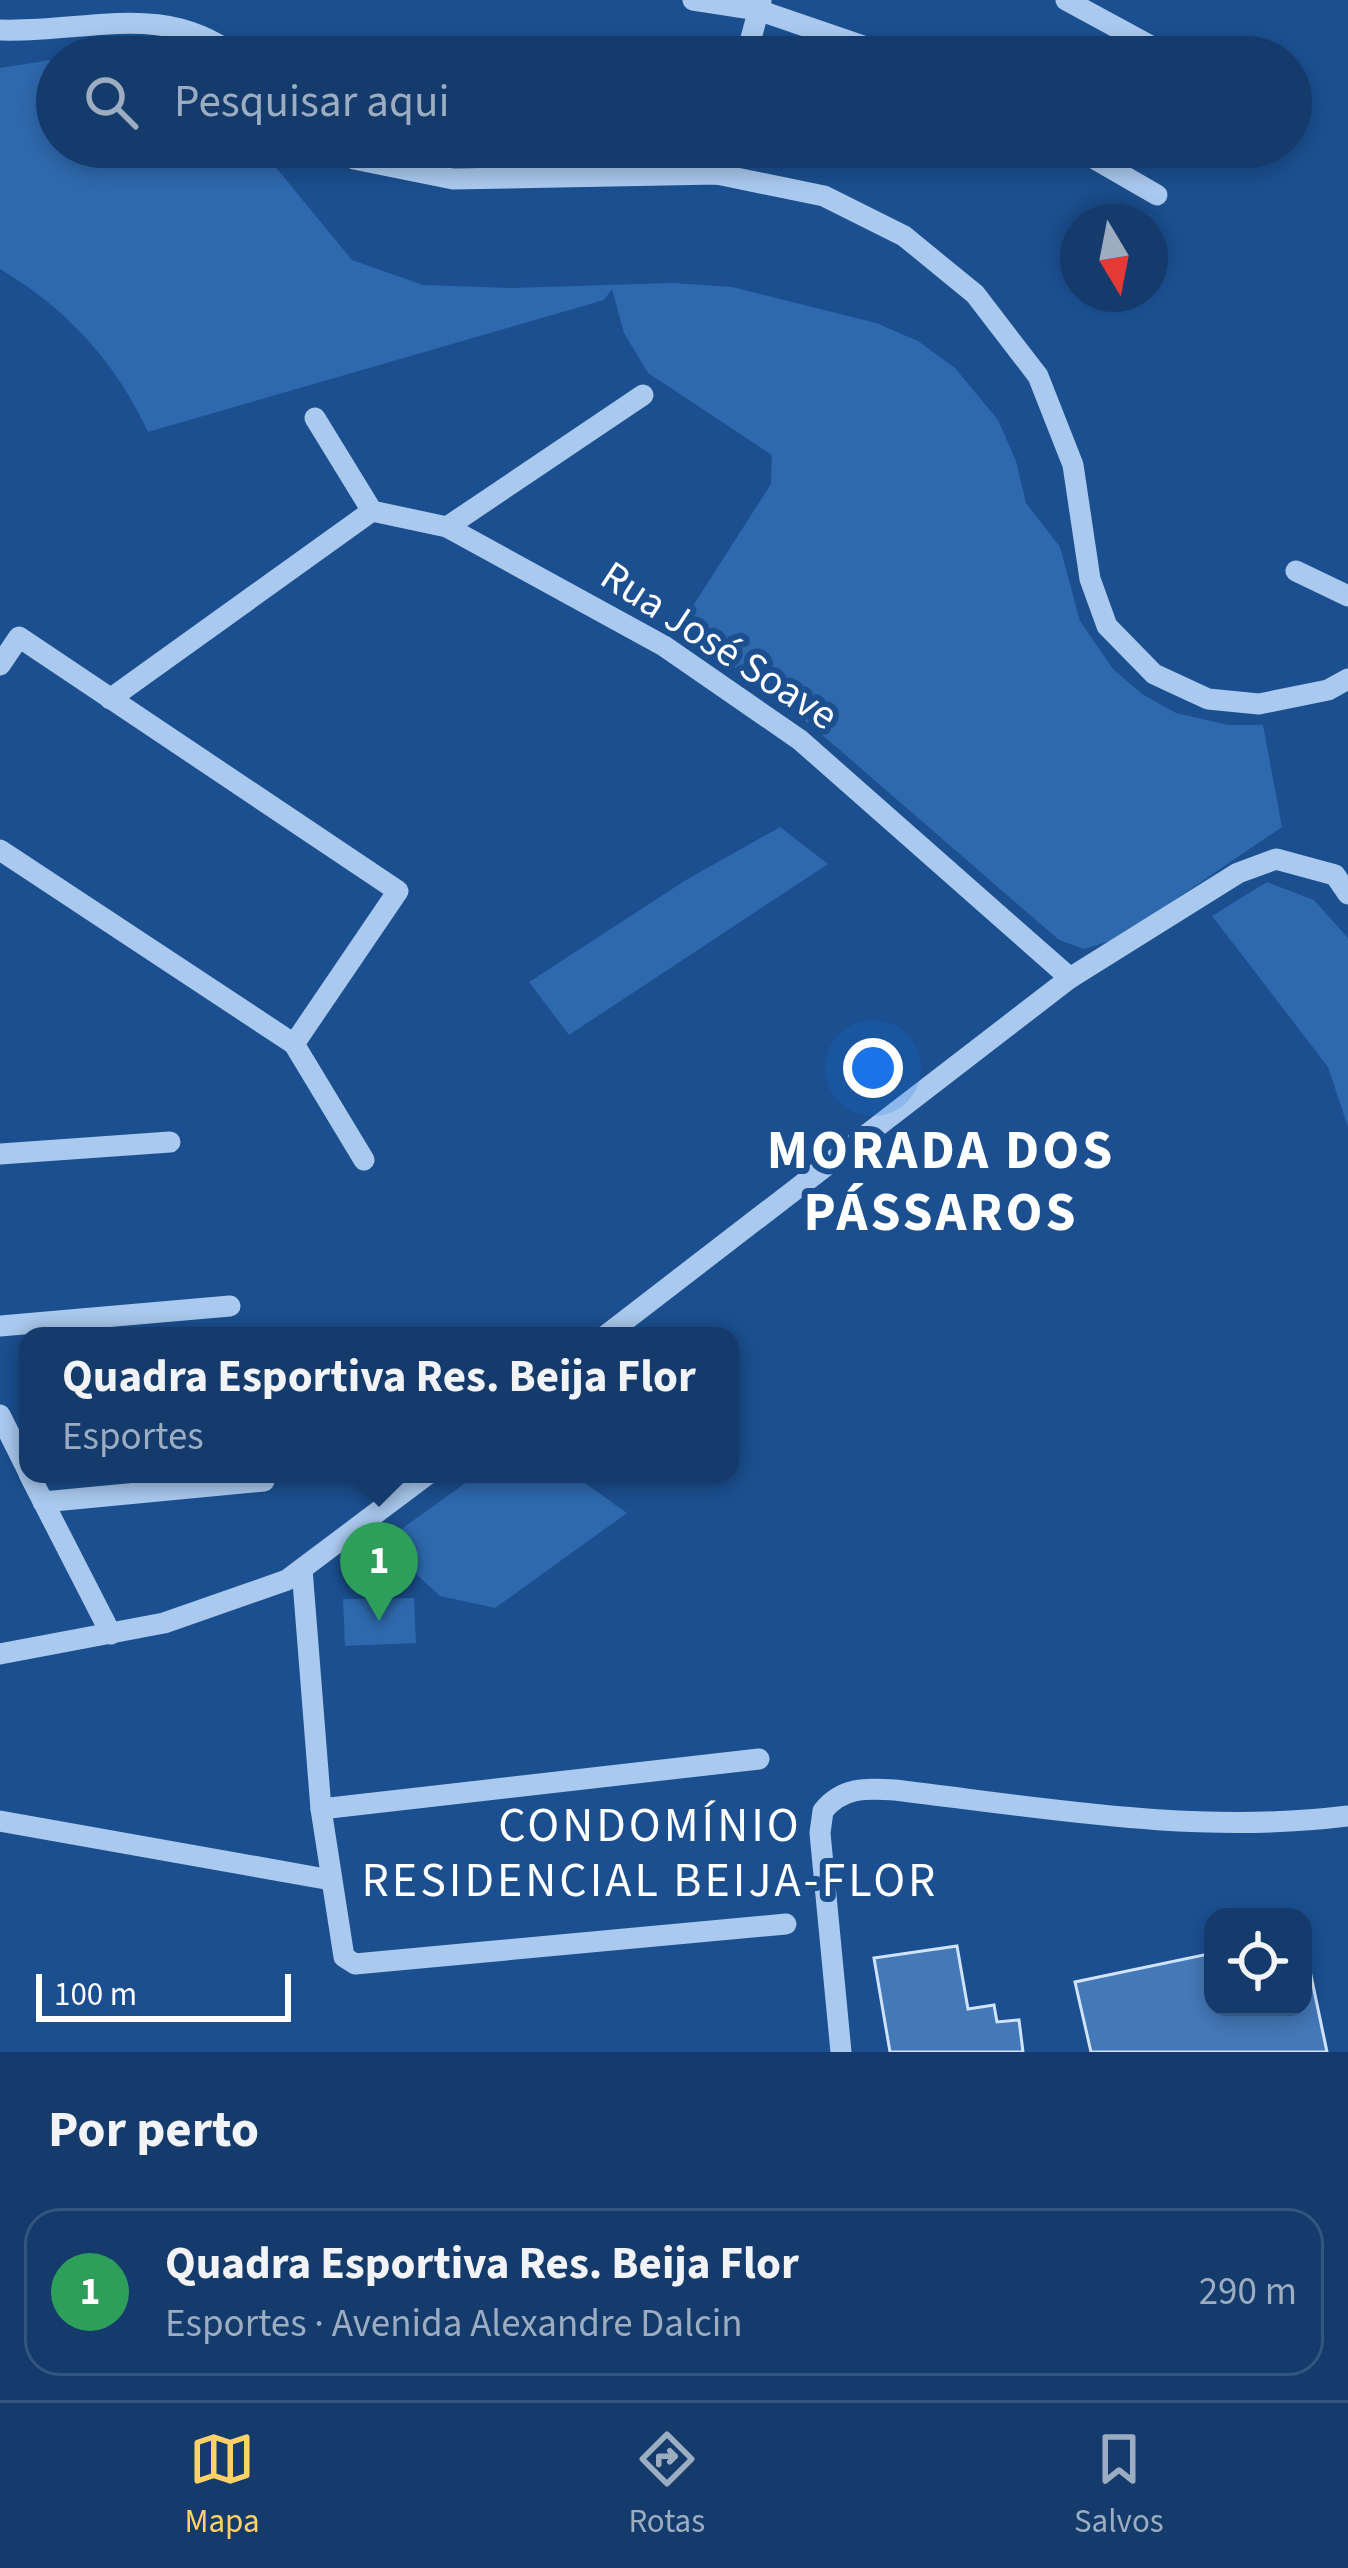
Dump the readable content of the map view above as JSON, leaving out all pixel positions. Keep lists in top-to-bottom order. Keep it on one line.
{"streets":{"street":["Rua José Soave"]},"districts":["MORADA DOS PÁSSAROS","CONDOMÍNIO RESIDENCIAL BEIJA-FLOR"],"scale_bar":"100 m","north":"bottom","page":{"search":"Pesquisar aqui","popup":["Quadra Esportiva Res. Beija Flor","Esportes"],"pins":"1","scale":"100 m","heading":"Por perto","list":[{"mark":"1","name":"Quadra Esportiva Res. Beija Flor","note":"Esportes · Avenida Alexandre Dalcin","value":"290 m"}],"nav":["Mapa","Rotas","Salvos"]}}
